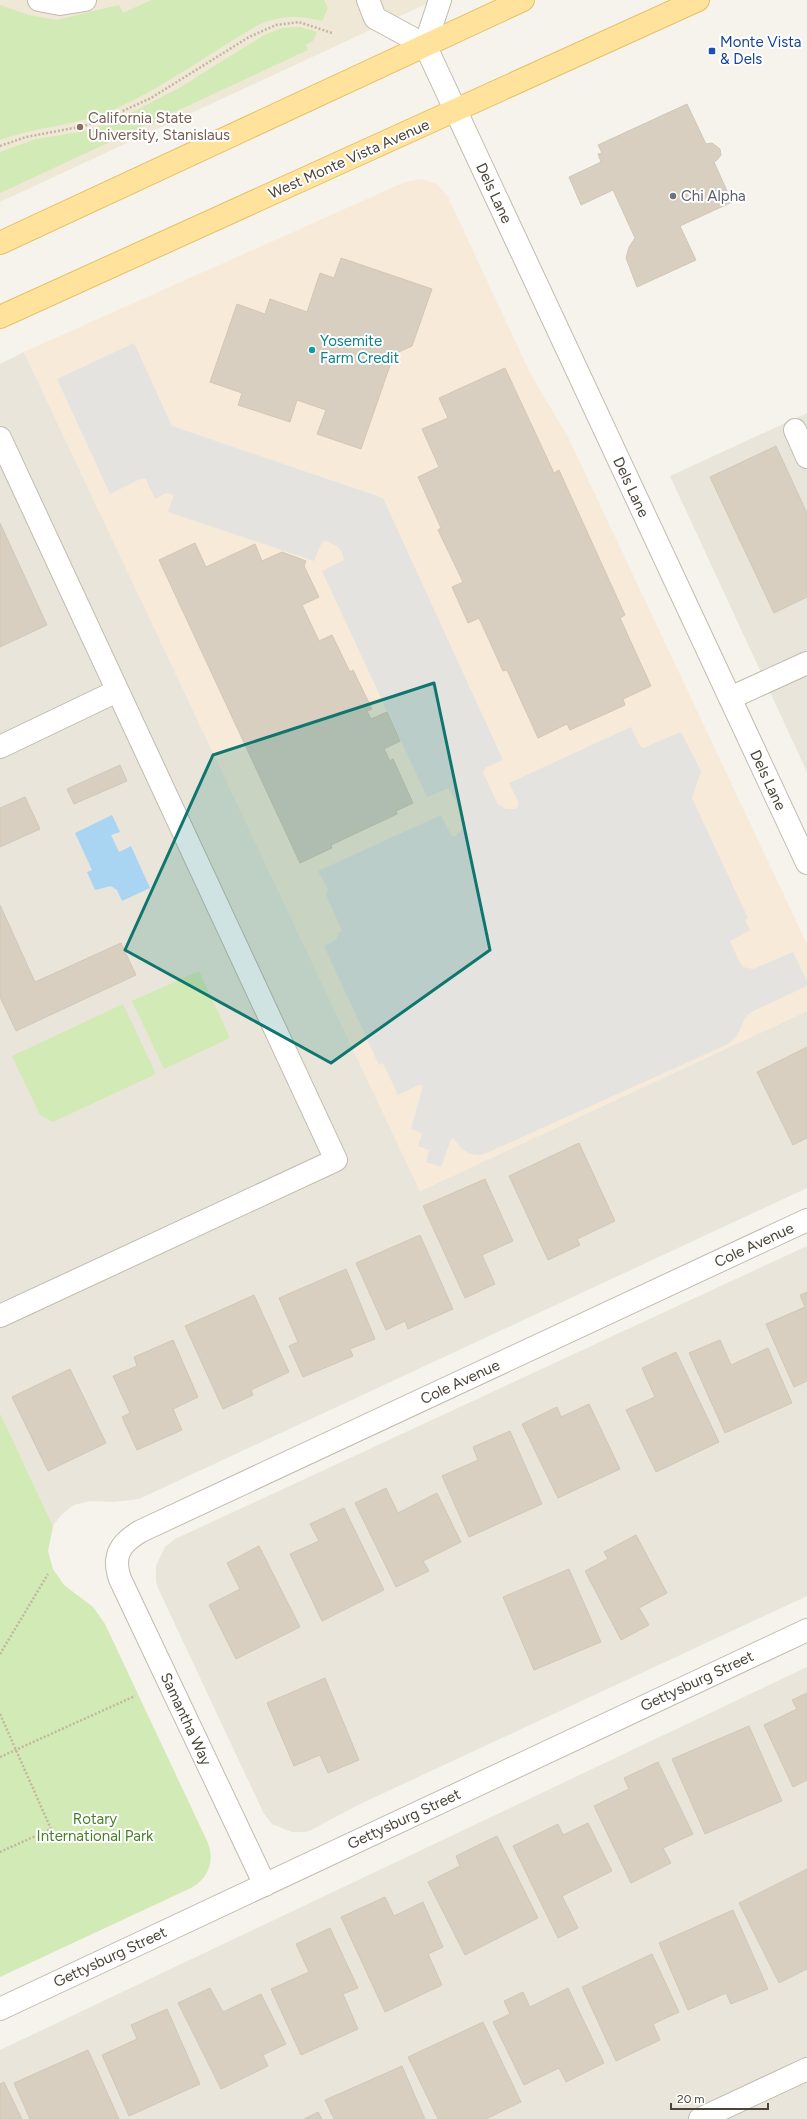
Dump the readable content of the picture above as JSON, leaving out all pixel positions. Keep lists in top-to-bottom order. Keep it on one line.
{"streets":{"main road":["West Monte Vista Avenue"],"street":["Dels Lane","Cole Avenue","Gettysburg Street","Samantha Way"]},"crossings":[["West Monte Vista Avenue","Dels Lane"],["Cole Avenue","Samantha Way"],["Gettysburg Street","Samantha Way"]],"parks":["Rotary International Park"],"places":{"transit":["Monte Vista & Dels"],"other":["California State University, Stanislaus","Chi Alpha","Yosemite Farm Credit"]},"scale_bar":"20 m"}
